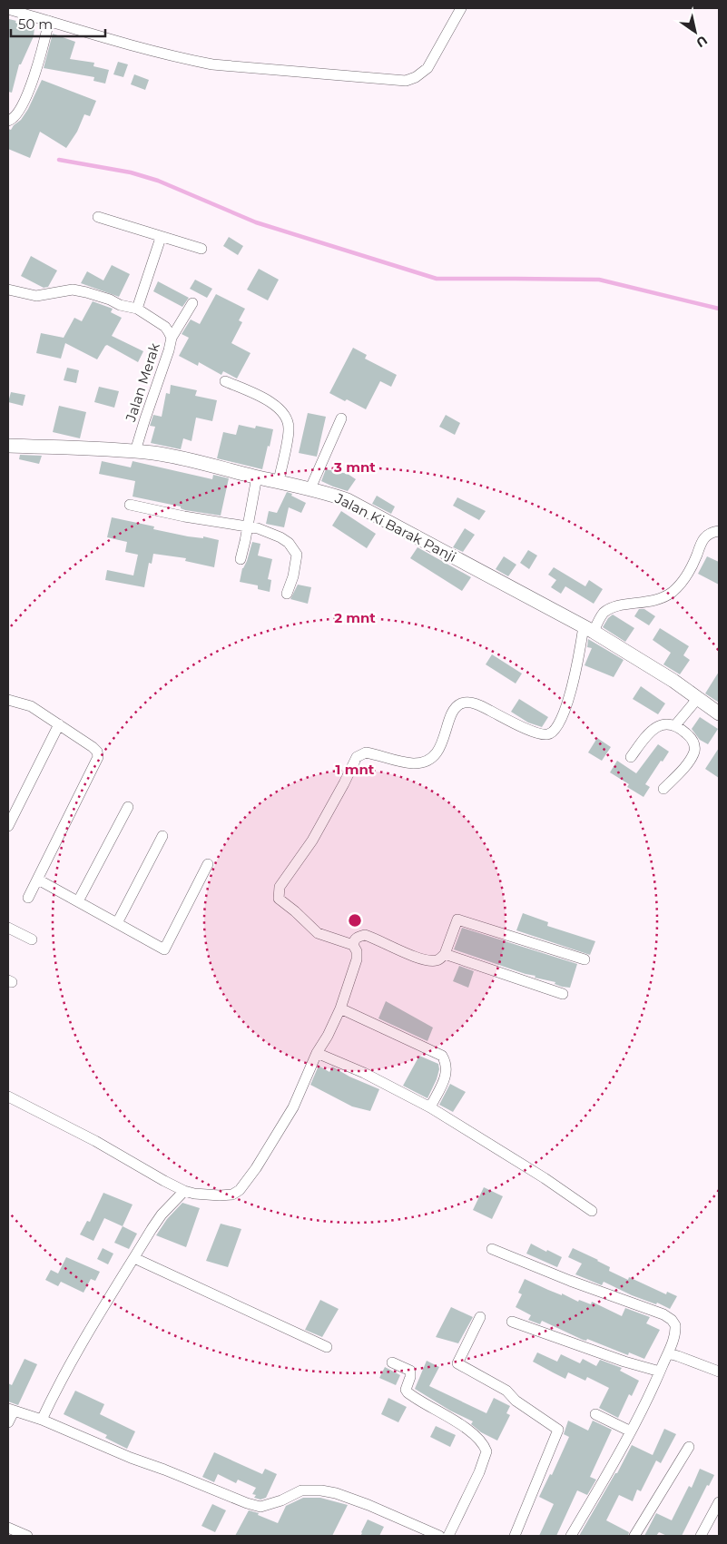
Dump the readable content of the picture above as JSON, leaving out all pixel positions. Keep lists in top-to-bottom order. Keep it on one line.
{"streets":{"street":["Jalan Merak","Jalan Ki Barak Panji"]},"crossings":[["Jalan Merak","Jalan Ki Barak Panji"]],"scale_bar":"50 m","north":"bottom right","rings":["3 mnt","2 mnt","1 mnt"]}
